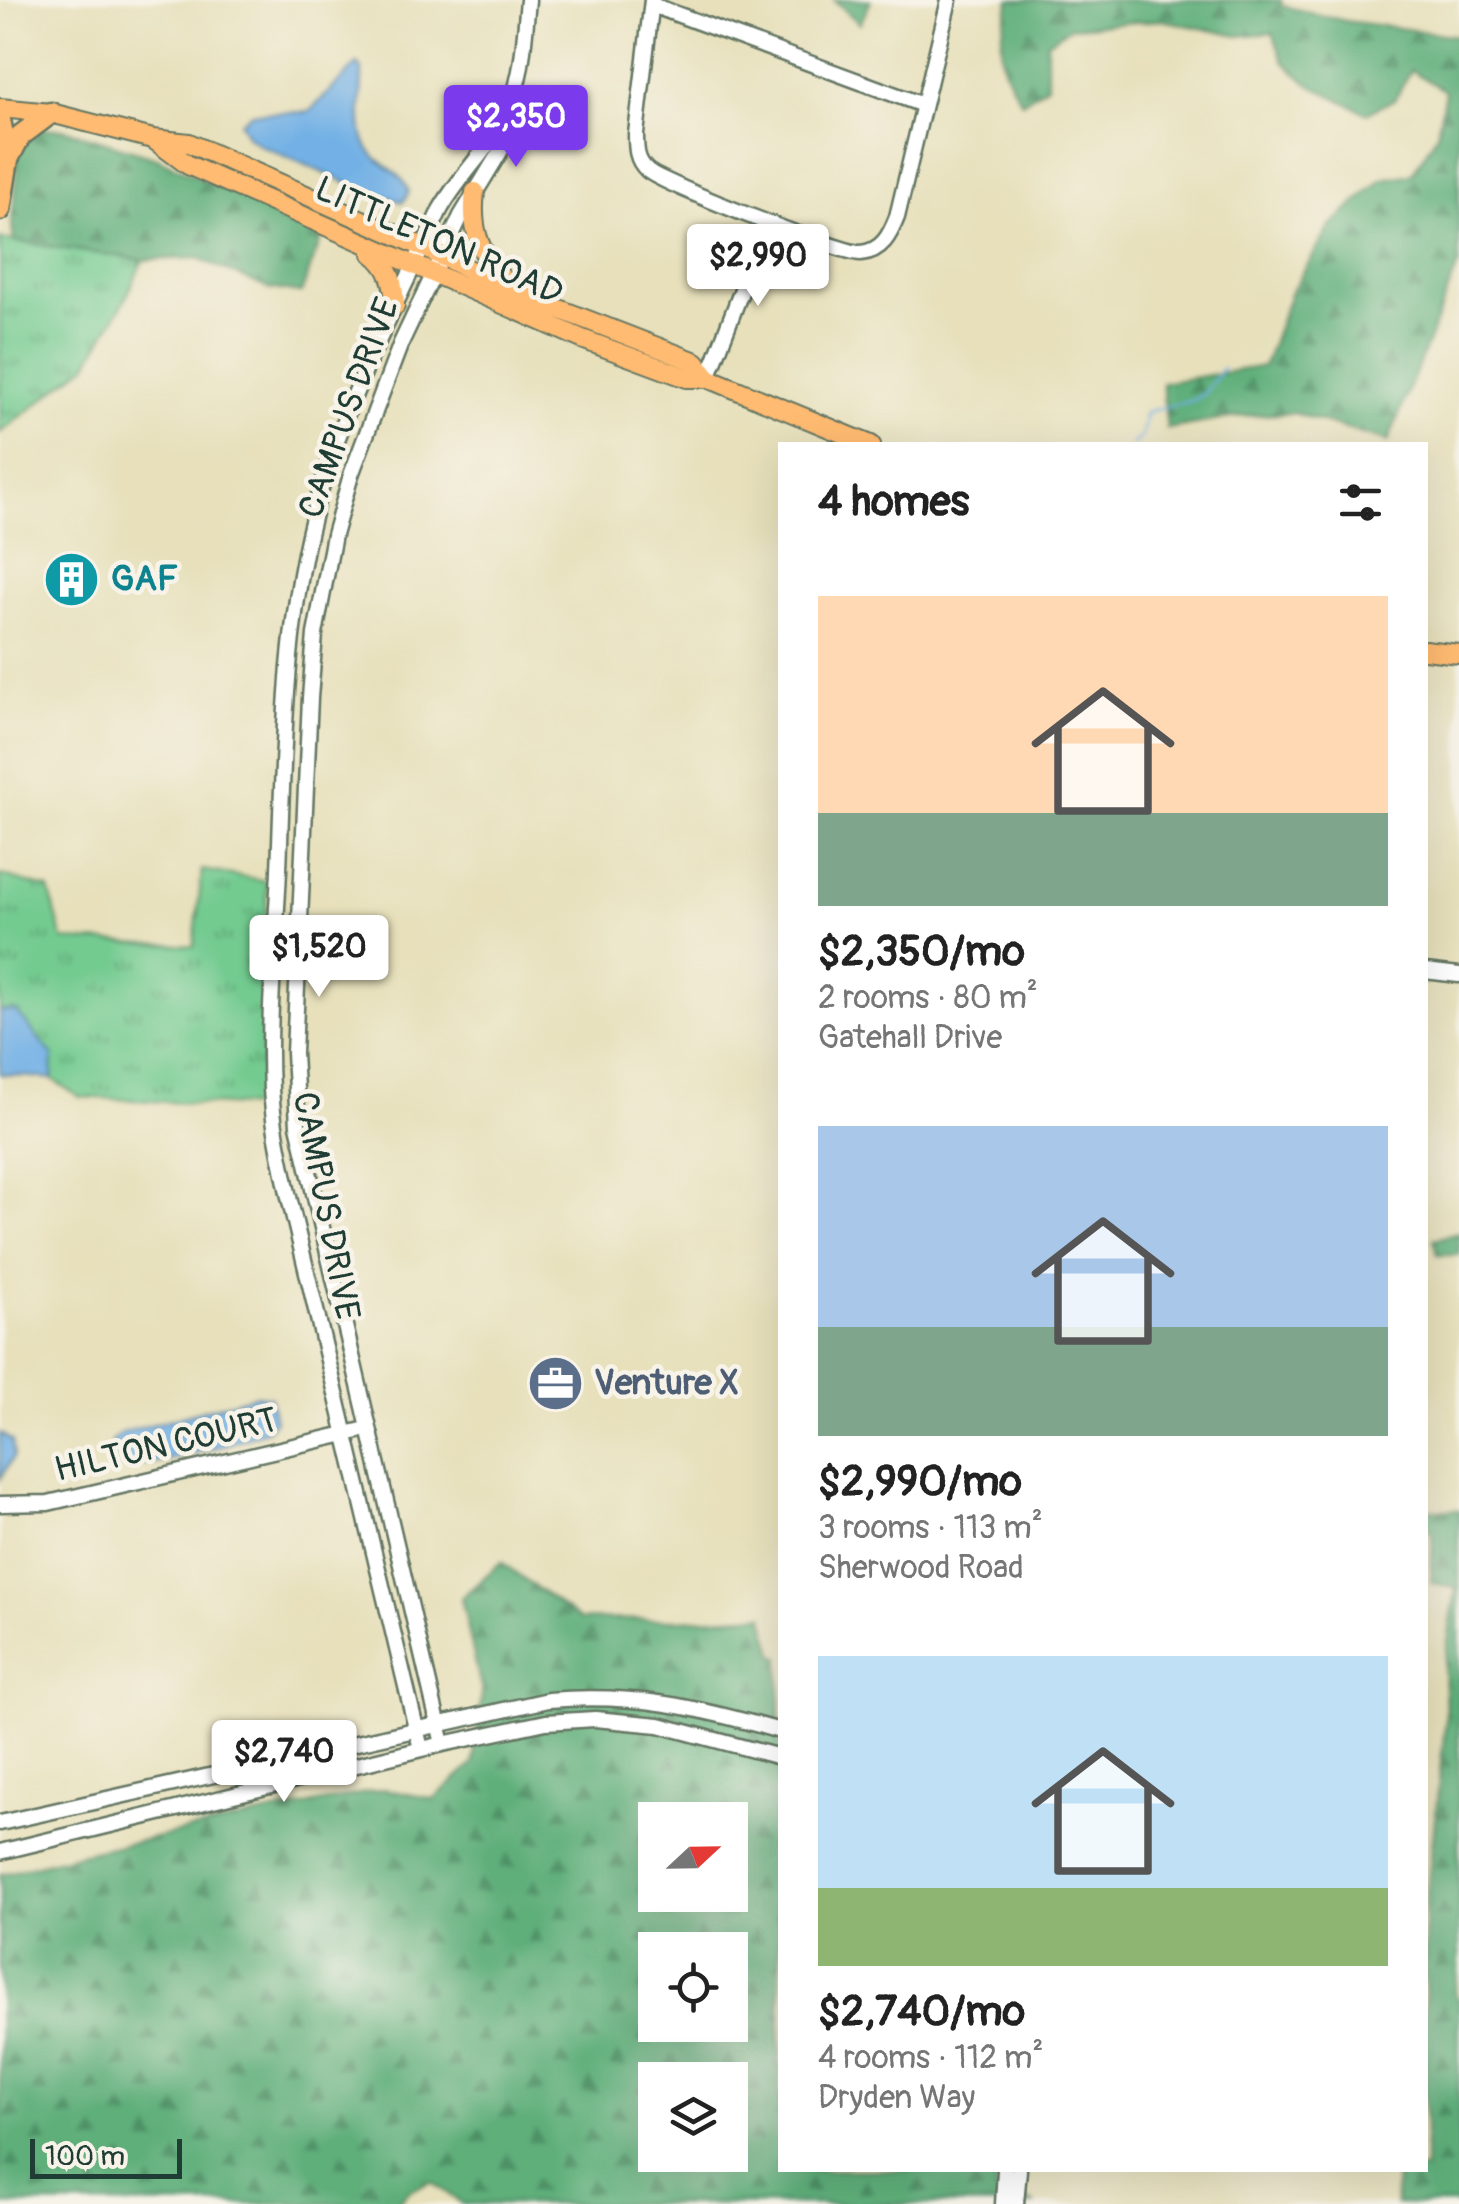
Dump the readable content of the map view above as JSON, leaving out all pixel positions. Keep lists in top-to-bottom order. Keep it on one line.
{"streets":{"main road":["LITTLETON ROAD"],"street":["CAMPUS DRIVE","HILTON COURT"]},"crossings":[["LITTLETON ROAD","CAMPUS DRIVE"],["CAMPUS DRIVE","HILTON COURT"]],"places":{"building":["GAF"],"office":["Venture X"]},"scale_bar":"100 m","north":"right","page":{"price":["$2,350","$2,990","$1,520","$2,740"],"heading":"4 homes","list":[{"name":"$2,350/mo","note":"2 rooms · 80 m² · Gatehall Drive"},{"name":"$2,990/mo","note":"3 rooms · 113 m² · Sherwood Road"},{"name":"$2,740/mo","note":"4 rooms · 112 m² · Dryden Way"}],"scale":"100 m"}}
